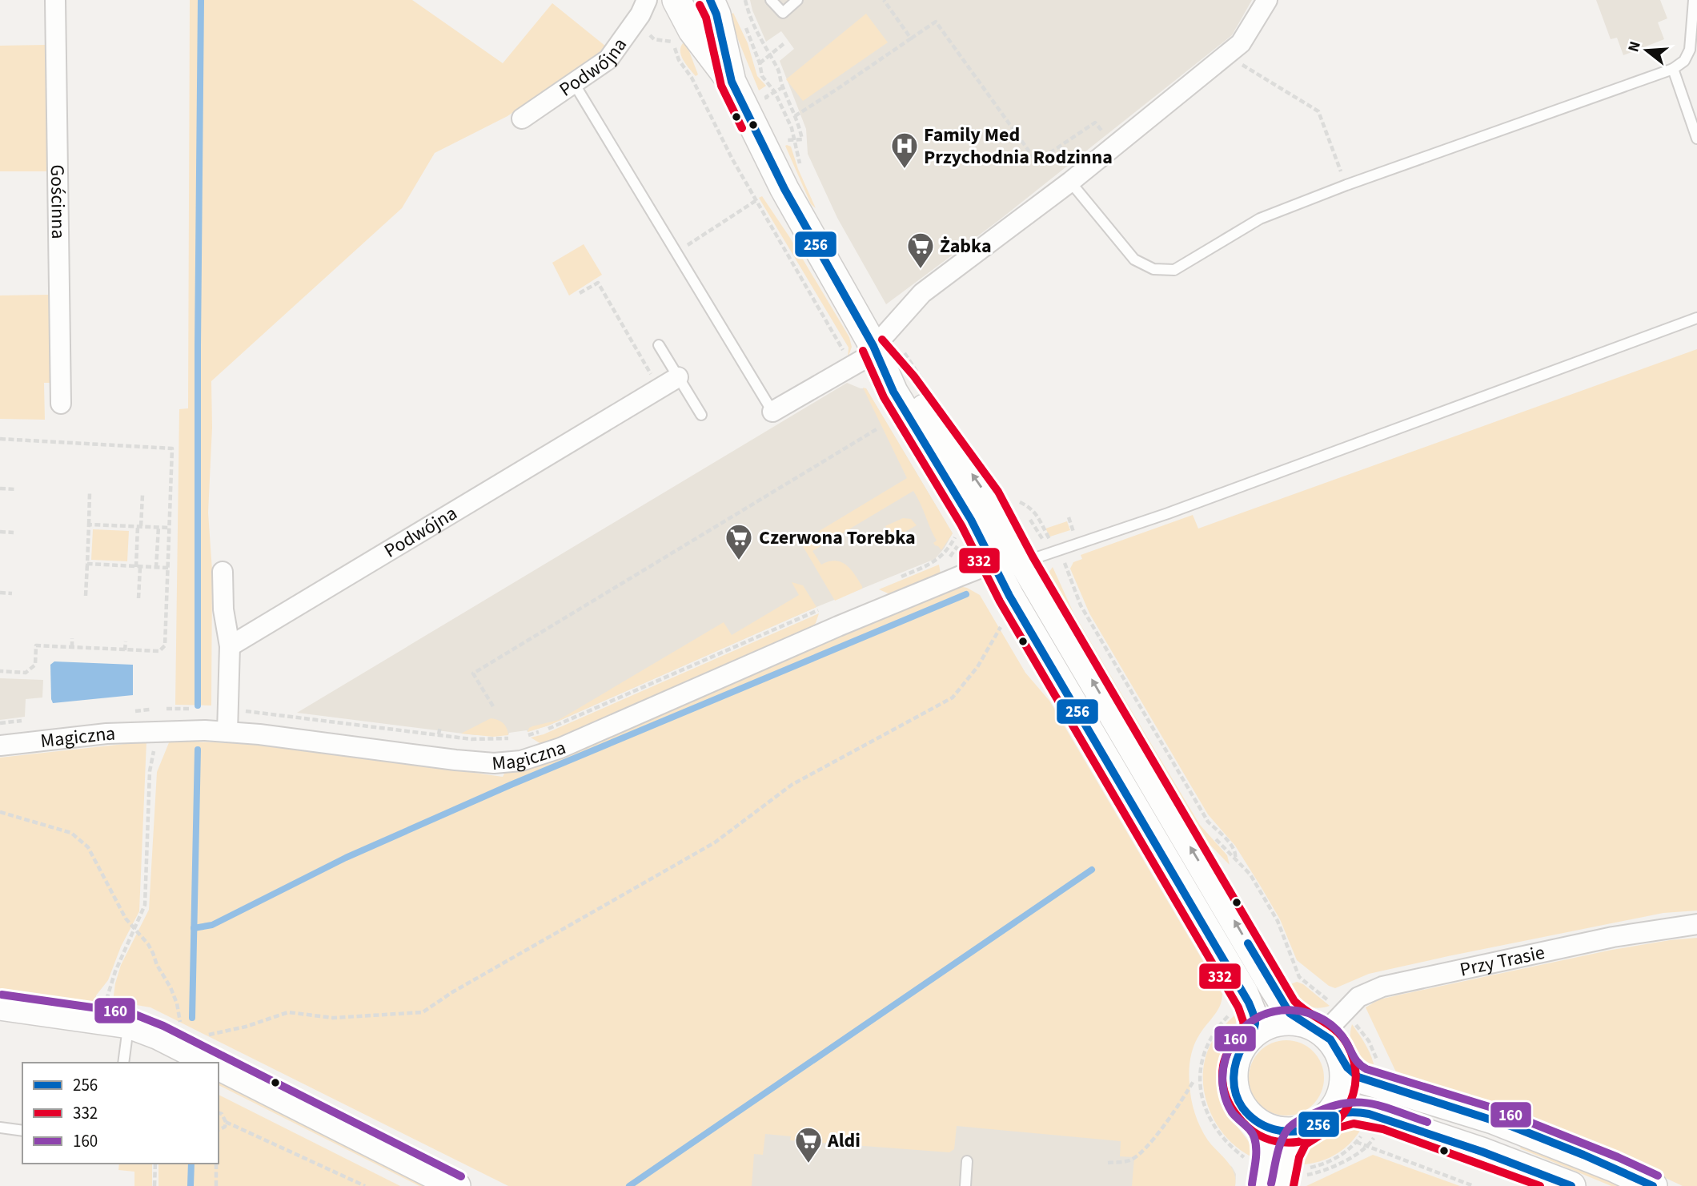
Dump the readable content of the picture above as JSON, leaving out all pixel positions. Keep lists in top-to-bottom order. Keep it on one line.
{"streets":{"street":["Podwójna","Gościnna","Magiczna","Przy Trasie"]},"places":{"hospital":["Family Med Przychodnia Rodzinna"],"supermarket":["Żabka","Czerwona Torebka","Aldi"]},"lines":["transit line 256","transit line 332","transit line 160"],"legend":["256","332","160"],"north":"left"}
